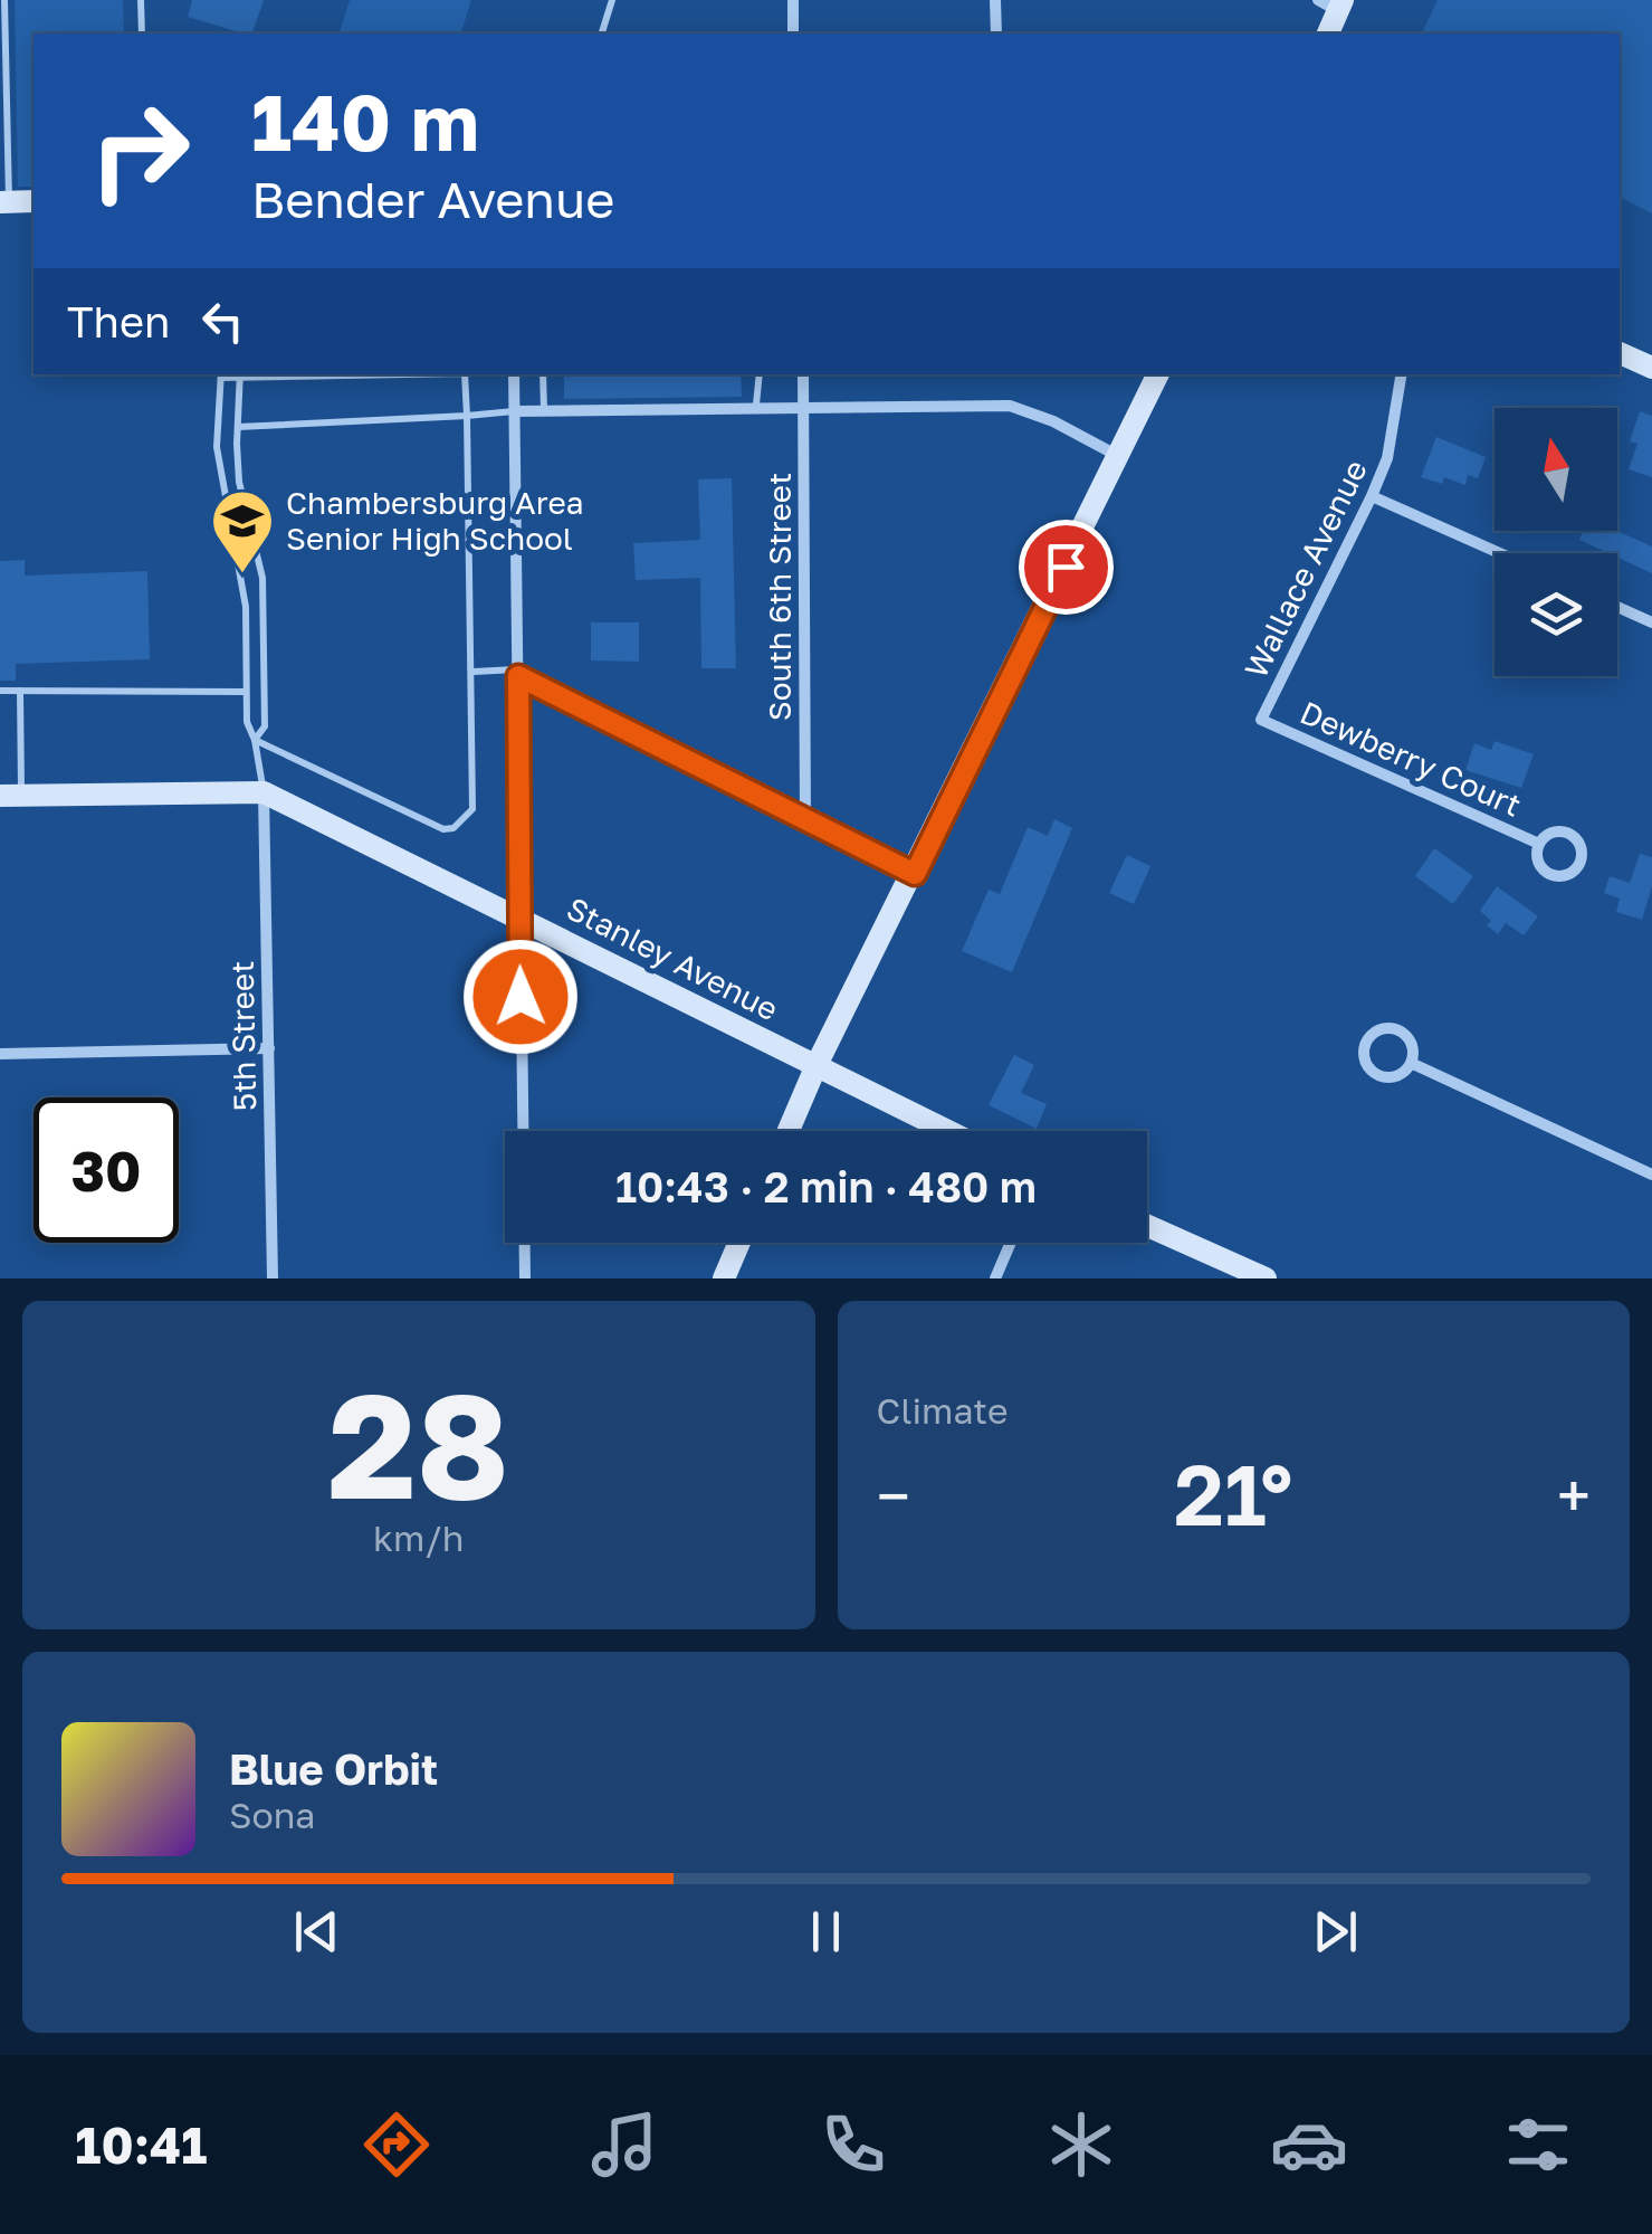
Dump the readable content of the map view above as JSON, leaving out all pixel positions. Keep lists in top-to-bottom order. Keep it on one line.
{"streets":{"street":["Wallace Avenue","South 6th Street","Dewberry Court","Stanley Avenue","5th Street"]},"crossings":[["Wallace Avenue","Dewberry Court"],["Stanley Avenue","5th Street"]],"places":{"school or university":["Chambersburg Area Senior High School"]},"north":"top","page":{"turn":["140 m","Bender Avenue"],"then":"Then","limit":"30","trip":"10:43 · 2 min · 480 m","tile":[["28","km/h"],"Climate"],"heat":["−","21°","+"],"song":["Blue Orbit","Sona"],"tabs":"10:41"}}
